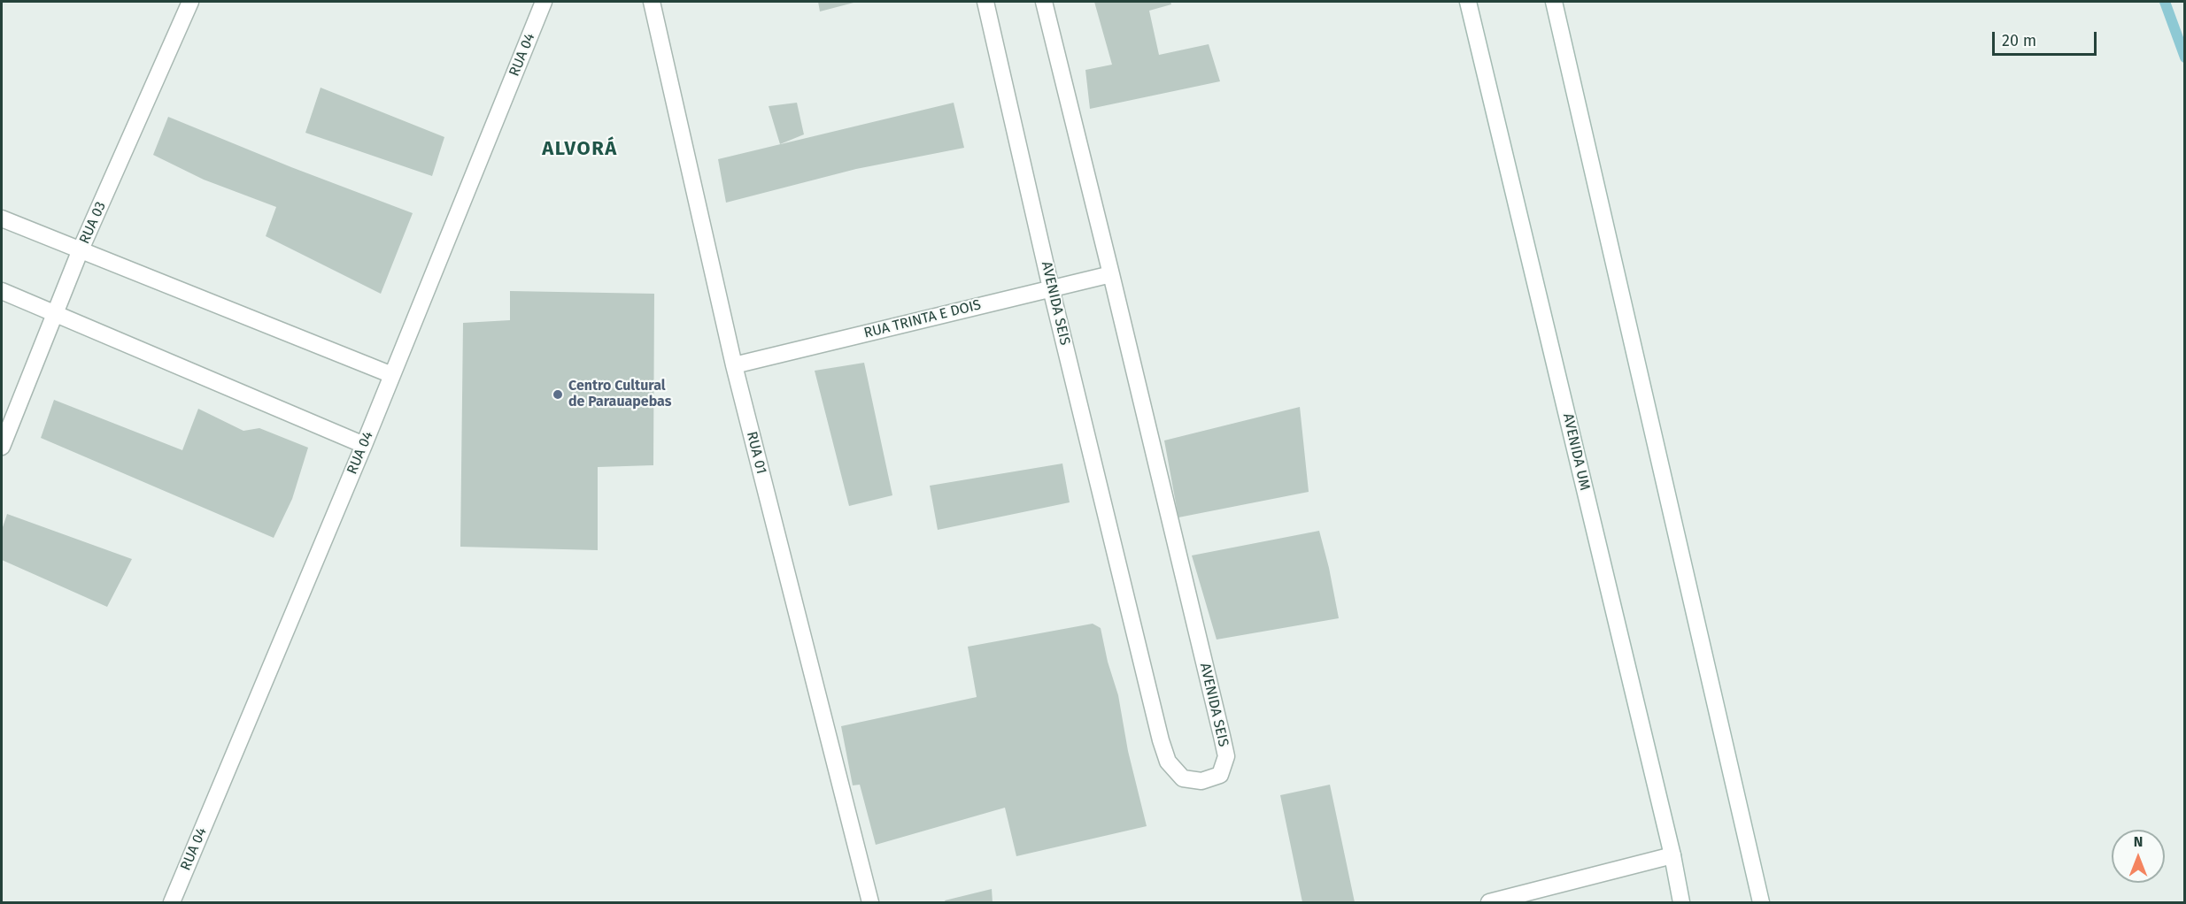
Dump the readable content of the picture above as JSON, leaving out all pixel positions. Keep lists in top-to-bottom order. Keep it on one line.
{"streets":{"street":["RUA 04","RUA 03","AVENIDA SEIS","RUA TRINTA E DOIS","AVENIDA UM","RUA 01"]},"crossings":[["AVENIDA SEIS","RUA TRINTA E DOIS"],["RUA TRINTA E DOIS","RUA 01"]],"districts":["ALVORÁ"],"places":["Centro Cultural de Parauapebas"],"scale_bar":"20 m","north":"top"}
